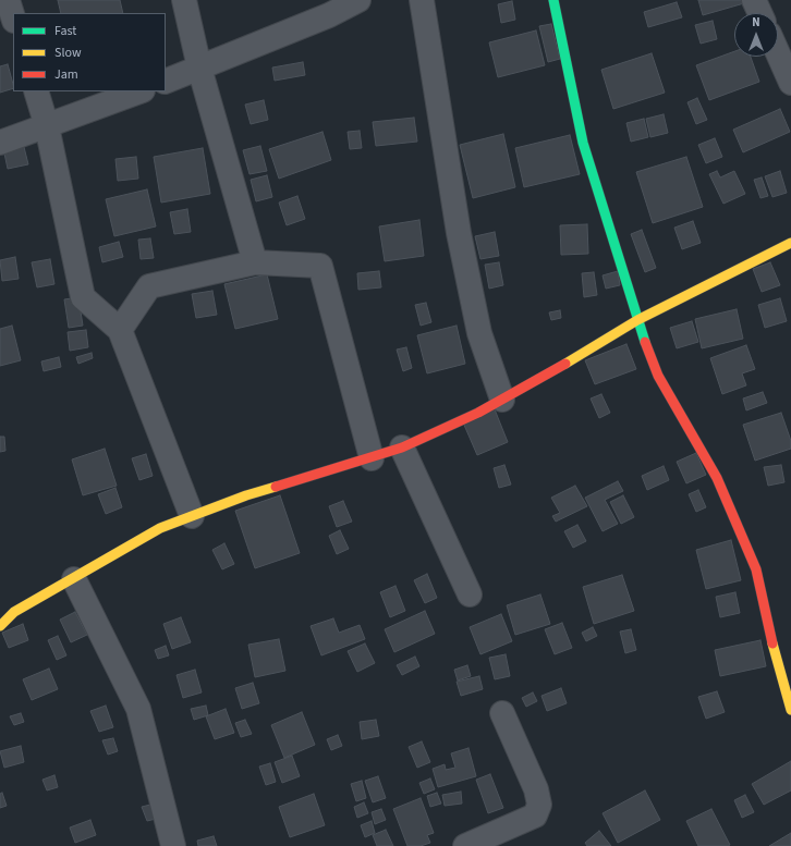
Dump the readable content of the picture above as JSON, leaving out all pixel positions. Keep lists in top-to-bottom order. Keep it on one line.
{"legend":["Fast","Slow","Jam"],"north":"top"}
